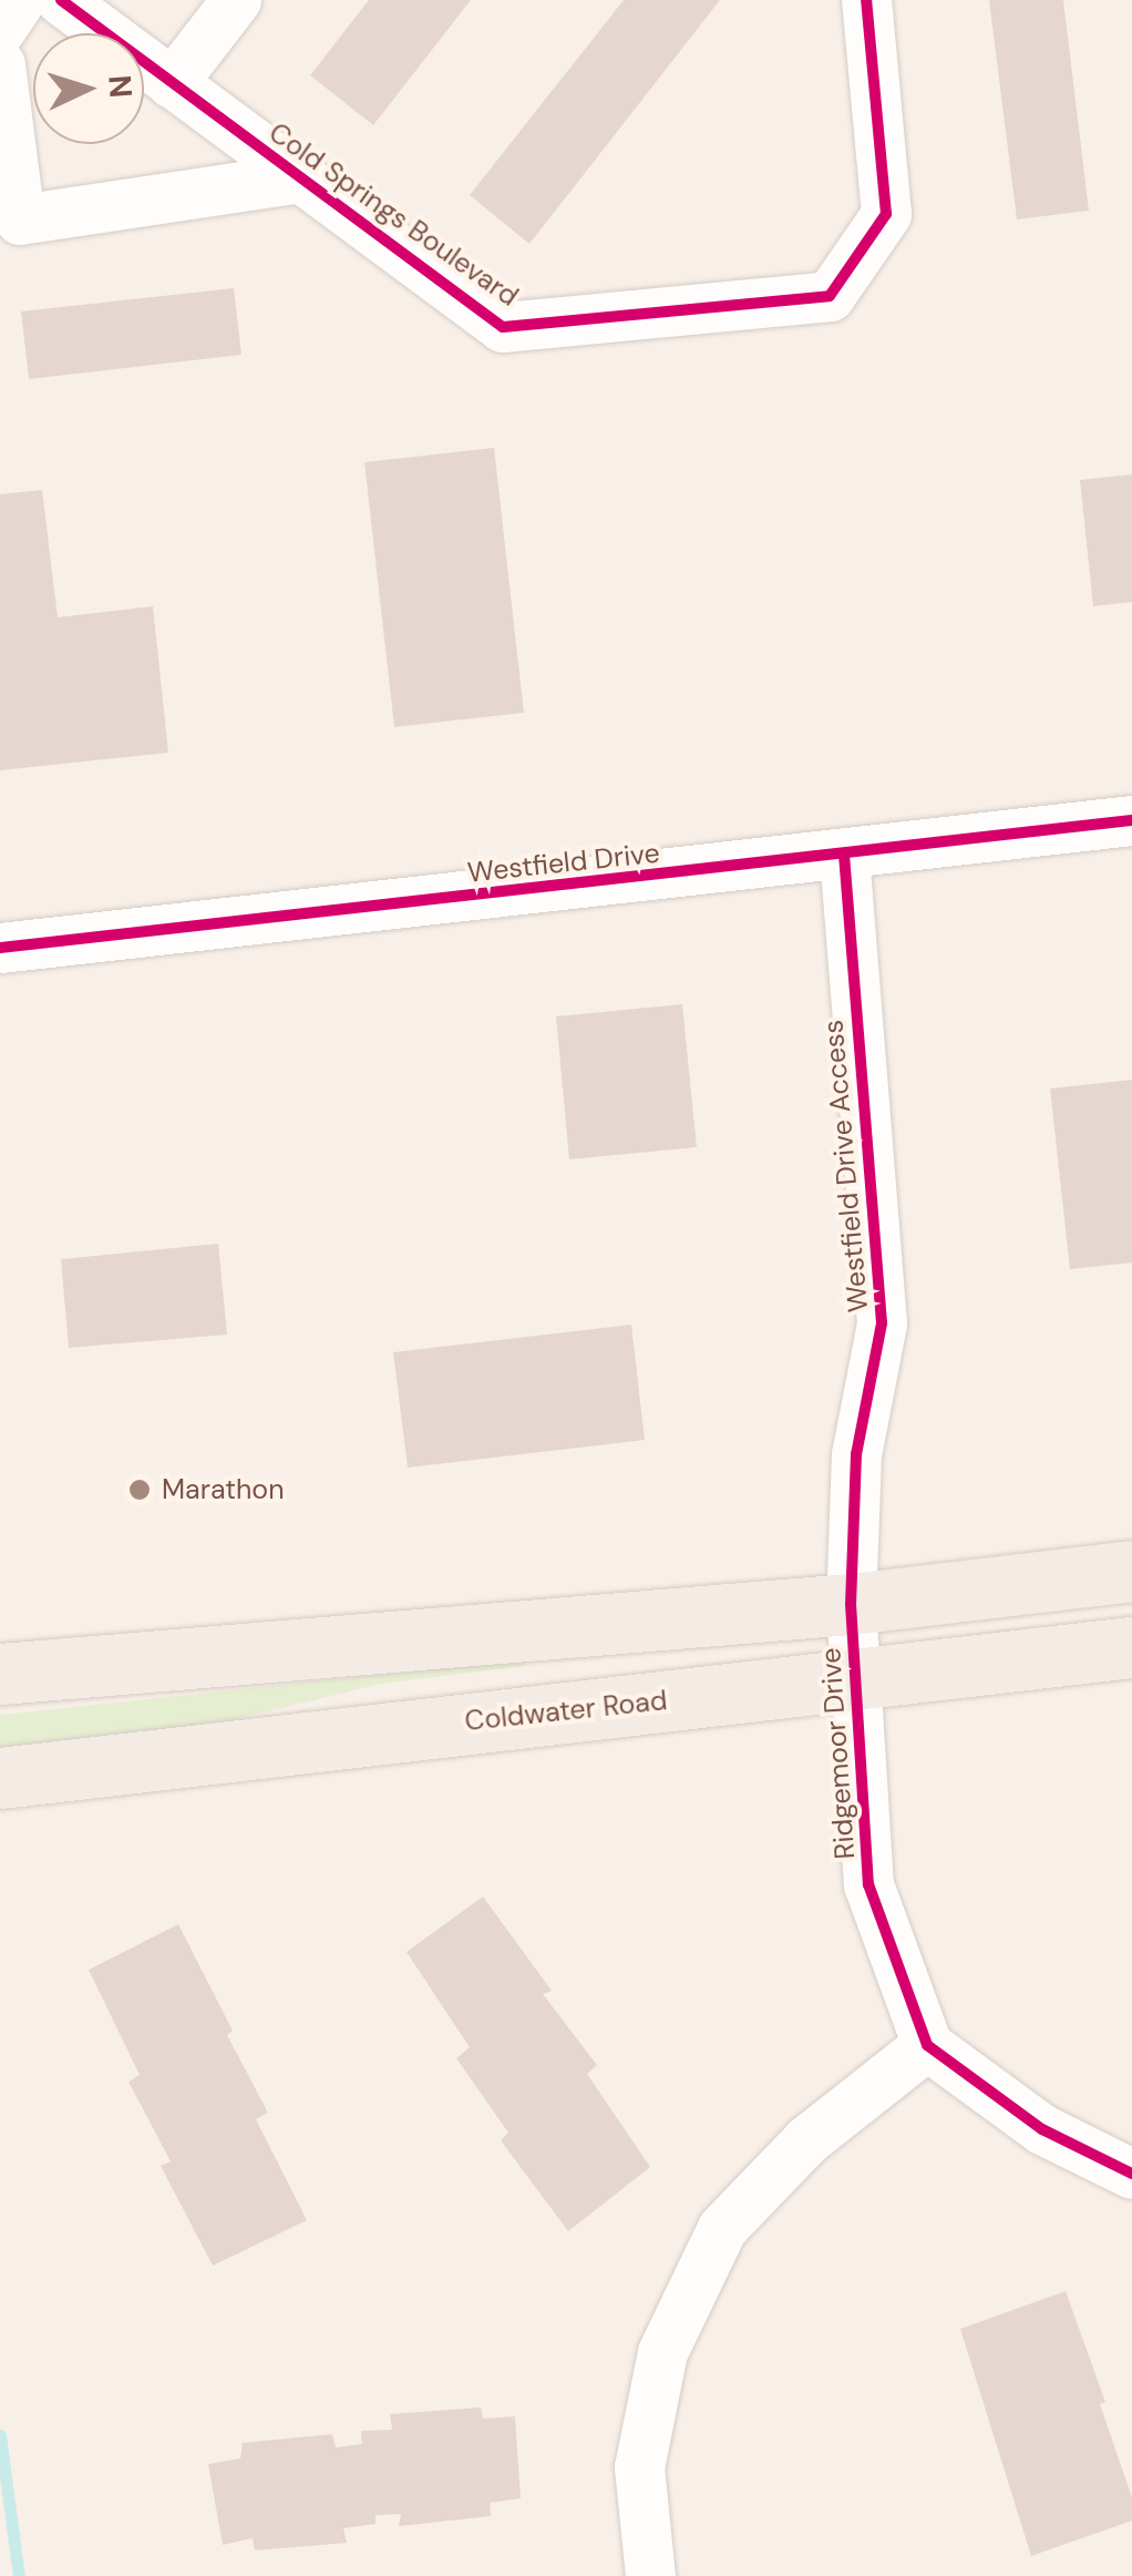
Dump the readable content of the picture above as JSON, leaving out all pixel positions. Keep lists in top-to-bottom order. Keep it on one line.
{"streets":{"main road":["Coldwater Road"],"street":["Cold Springs Boulevard","Westfield Drive","Westfield Drive Access","Ridgemoor Drive"]},"crossings":[["Westfield Drive","Westfield Drive Access"],["Westfield Drive Access","Ridgemoor Drive"],["Coldwater Road","Ridgemoor Drive"]],"places":["Marathon"],"north":"right"}
